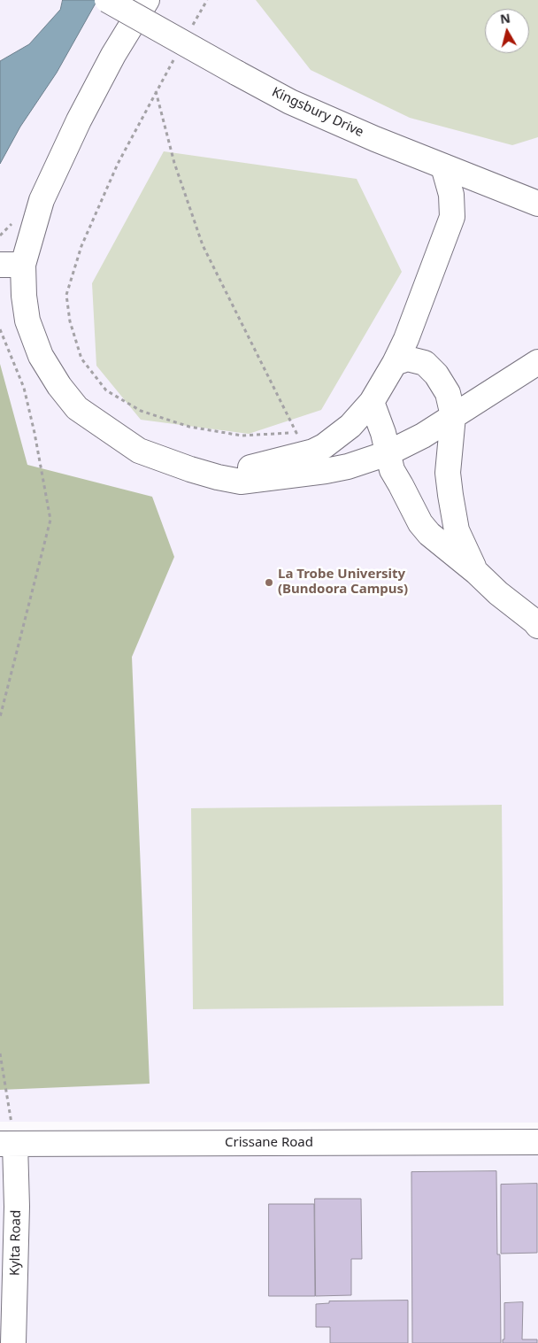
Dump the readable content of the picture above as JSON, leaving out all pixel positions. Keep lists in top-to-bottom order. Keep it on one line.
{"streets":{"street":["Kingsbury Drive","Crissane Road","Kylta Road"]},"crossings":[["Crissane Road","Kylta Road"]],"places":["La Trobe University (Bundoora Campus)"],"north":"top"}
